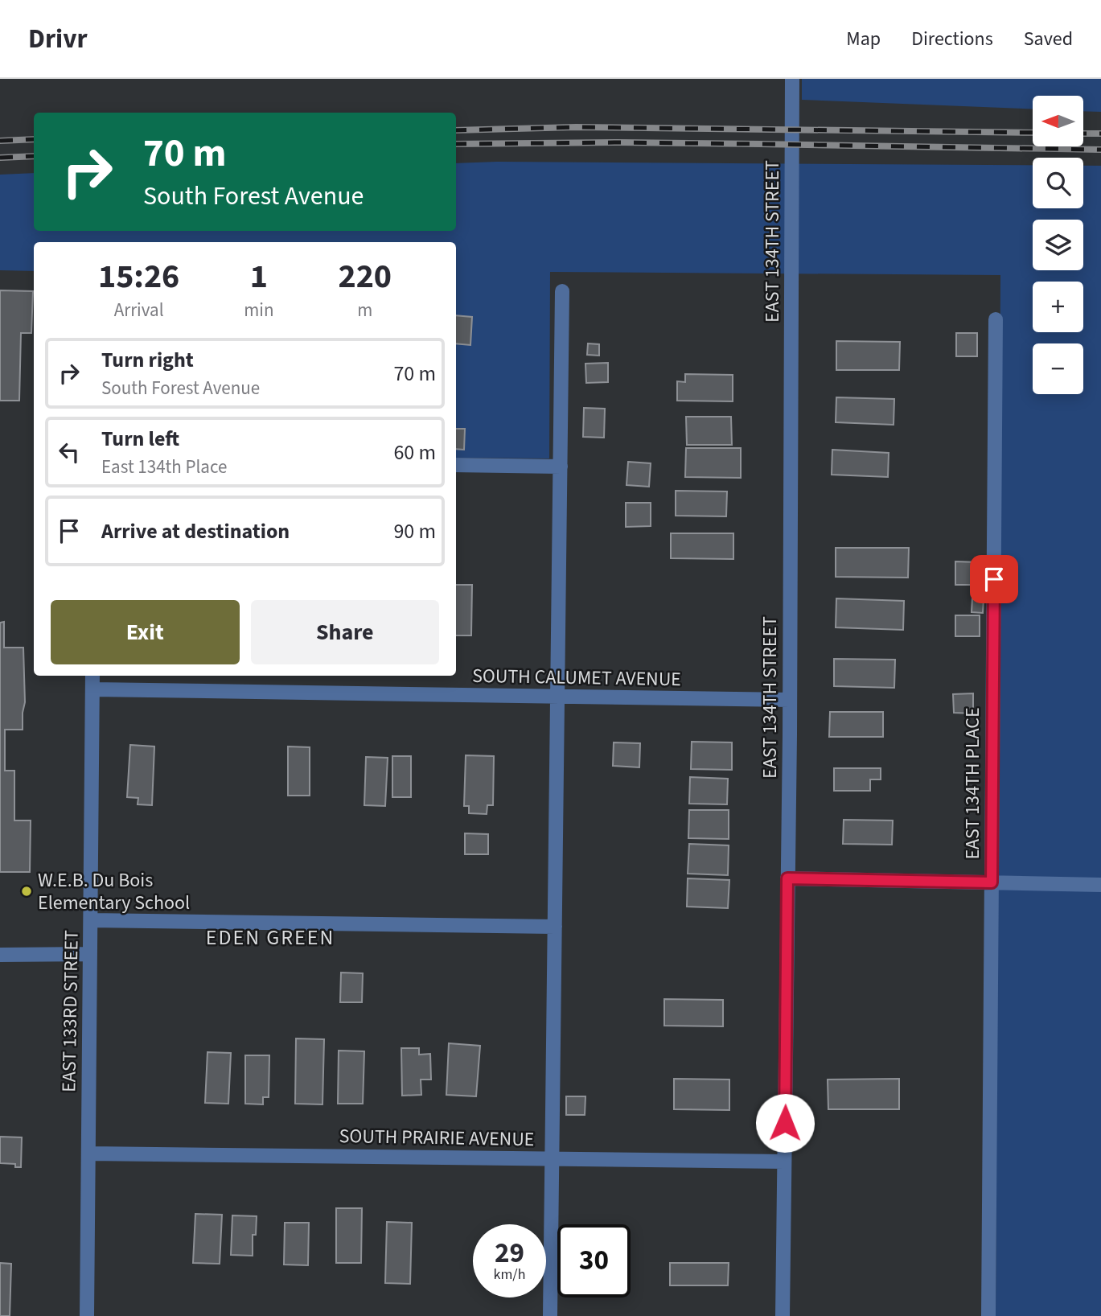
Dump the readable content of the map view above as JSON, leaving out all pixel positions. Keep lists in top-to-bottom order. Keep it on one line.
{"streets":{"street":["EAST 134TH STREET","SOUTH CALUMET AVENUE","EAST 134TH PLACE","EAST 133RD STREET","SOUTH PRAIRIE AVENUE"]},"crossings":[["EAST 134TH STREET","SOUTH CALUMET AVENUE"],["EAST 134TH STREET","SOUTH PRAIRIE AVENUE"],["SOUTH CALUMET AVENUE","EAST 133RD STREET"],["EAST 133RD STREET","SOUTH PRAIRIE AVENUE"]],"districts":["EDEN GREEN"],"places":["W.E.B. Du Bois Elementary School"],"north":"left","page":{"header":"Drivr","nav":["Map","Directions","Saved"],"map_buttons":["+","−"],"turn":["70 m","South Forest Avenue"],"eta":["15:26","Arrival","1","min","220","m"],"list":[{"name":"Turn right","note":"South Forest Avenue","value":"70 m"},{"name":"Turn left","note":"East 134th Place","value":"60 m"},{"name":"Arrive at destination","value":"90 m"}],"buttons":["Exit","Share"],"speed":"29 km/h","limit":"30"}}
